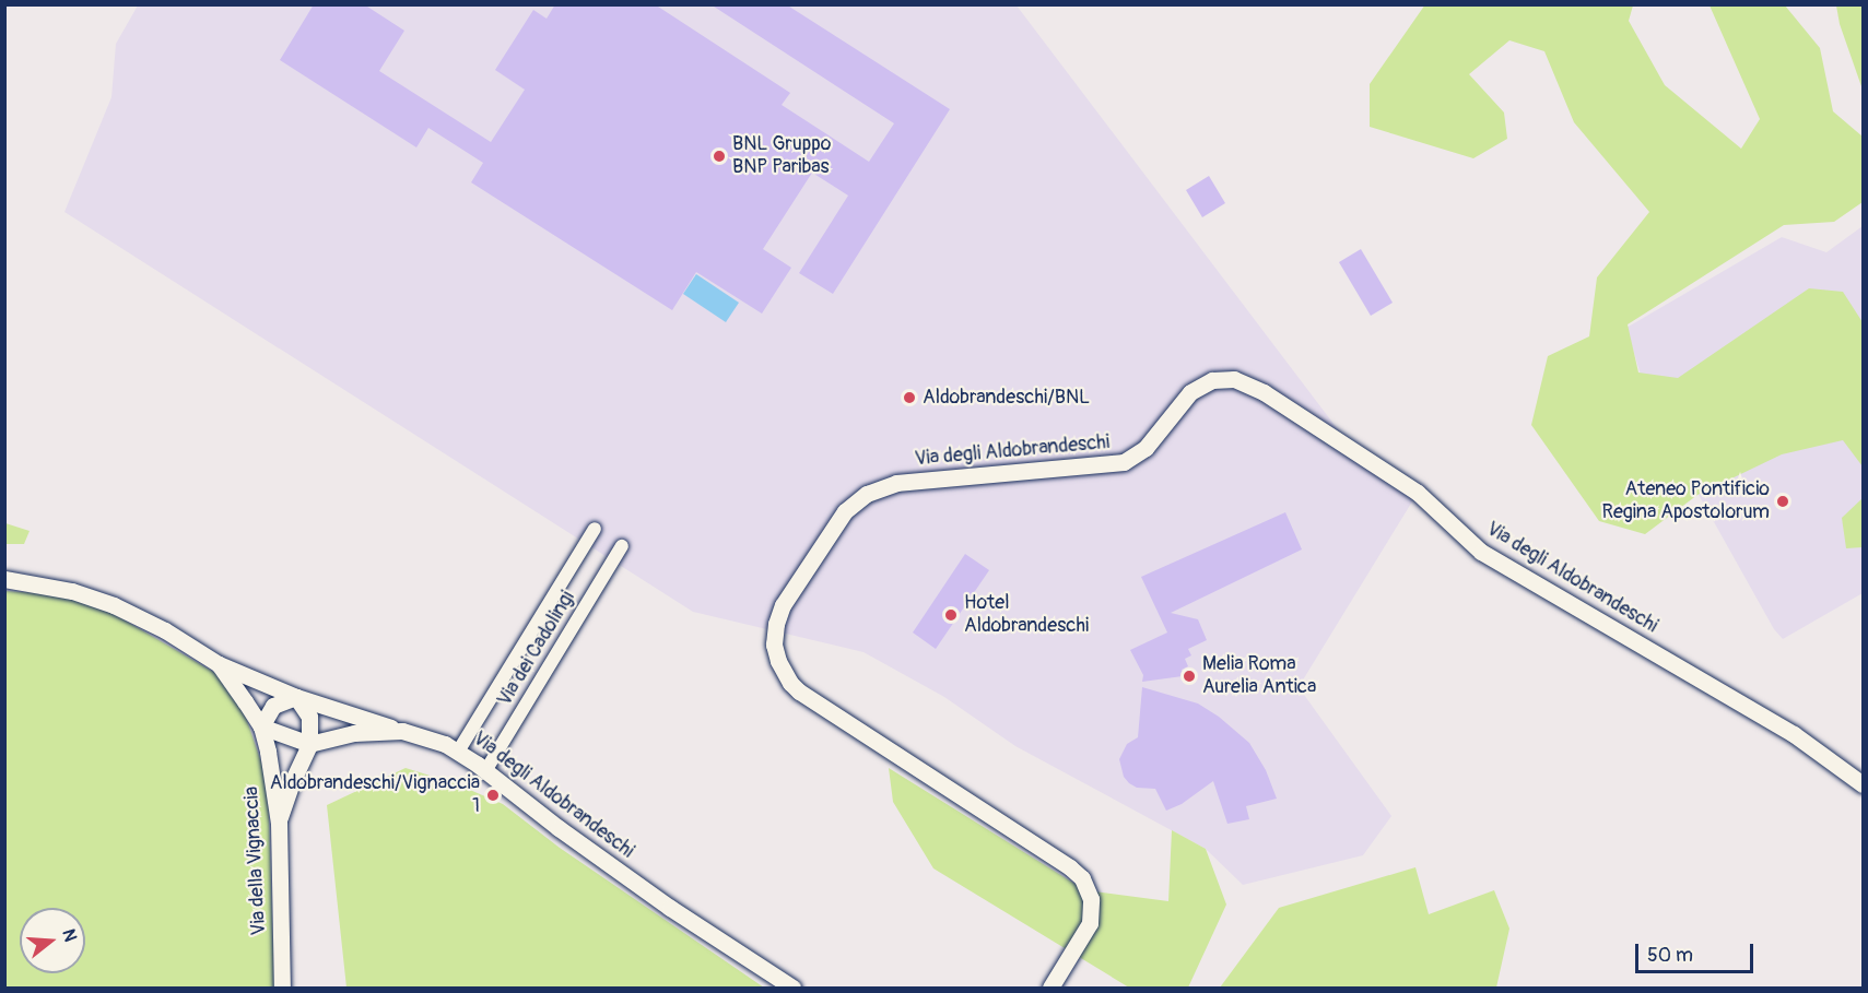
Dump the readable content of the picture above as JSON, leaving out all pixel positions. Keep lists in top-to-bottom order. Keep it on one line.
{"streets":{"street":["Via degli Aldobrandeschi","Via dei Cadolingi","Via della Vignaccia"]},"crossings":[["Via degli Aldobrandeschi","Via dei Cadolingi"]],"places":["BNL Gruppo BNP Paribas","Aldobrandeschi/BNL","Ateneo Pontificio Regina Apostolorum","Hotel Aldobrandeschi","Melia Roma Aurelia Antica","Aldobrandeschi/Vignaccia 1"],"scale_bar":"50 m","north":"right"}
